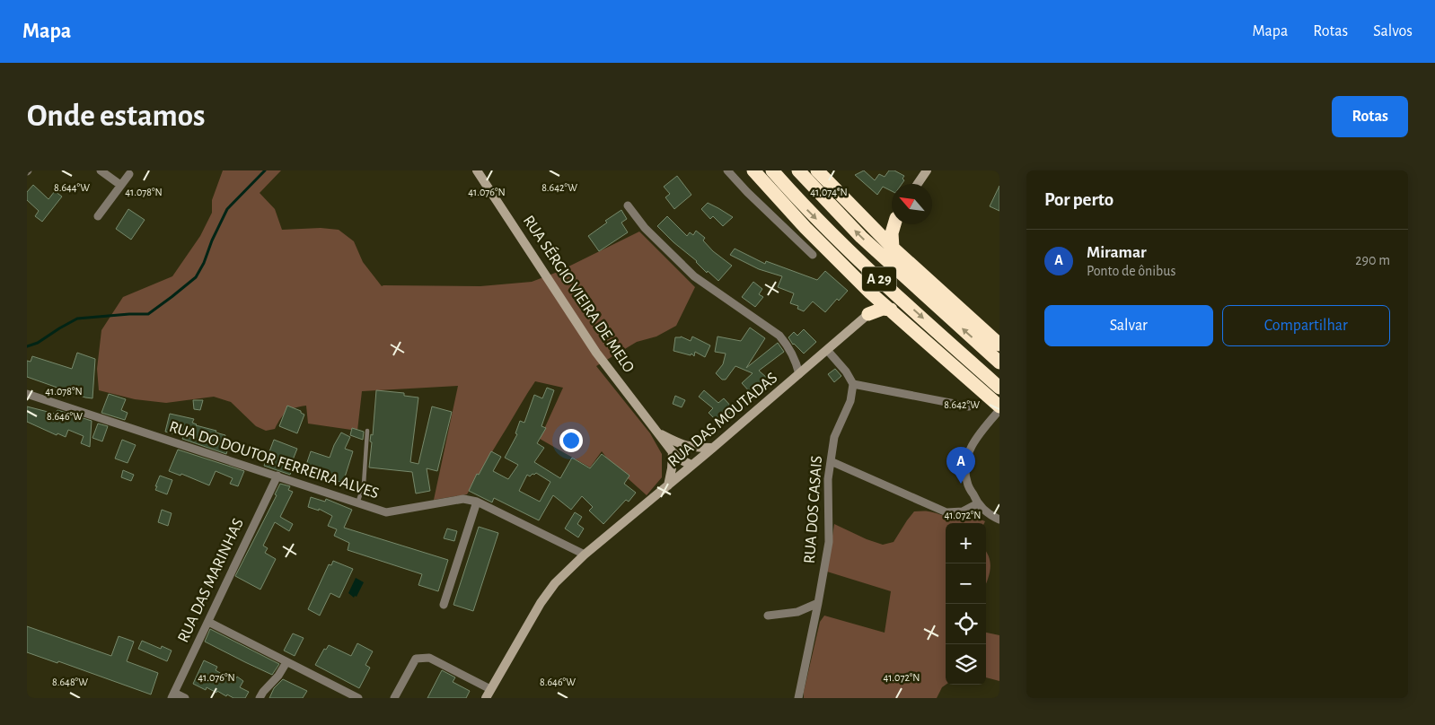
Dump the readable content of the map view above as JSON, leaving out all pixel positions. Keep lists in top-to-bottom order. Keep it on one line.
{"streets":{"highway":["A 29"],"main road":["RUA SÉRGIO VIEIRA DE MELO","RUA DAS MOUTADAS"],"street":["RUA DO DOUTOR FERREIRA ALVES","RUA DOS CASAIS","RUA DAS MARINHAS"]},"crossings":[["RUA SÉRGIO VIEIRA DE MELO","RUA DAS MOUTADAS"],["RUA DAS MOUTADAS","RUA DO DOUTOR FERREIRA ALVES"],["RUA DO DOUTOR FERREIRA ALVES","RUA DAS MARINHAS"]],"north":"top left","page":{"header":"Mapa","nav":["Mapa","Rotas","Salvos"],"buttons":["Rotas",["Salvar","Compartilhar"]],"title":"Onde estamos","heading":"Por perto","list":[{"mark":"A","name":"Miramar","note":"Ponto de ônibus","value":"290 m"}],"pins":"A","map_buttons":["+","−"]},"coordinates":["8.644°W","8.642°W","41.078°N","41.076°N","41.074°N","8.646°W","41.072°N","8.648°W"]}
